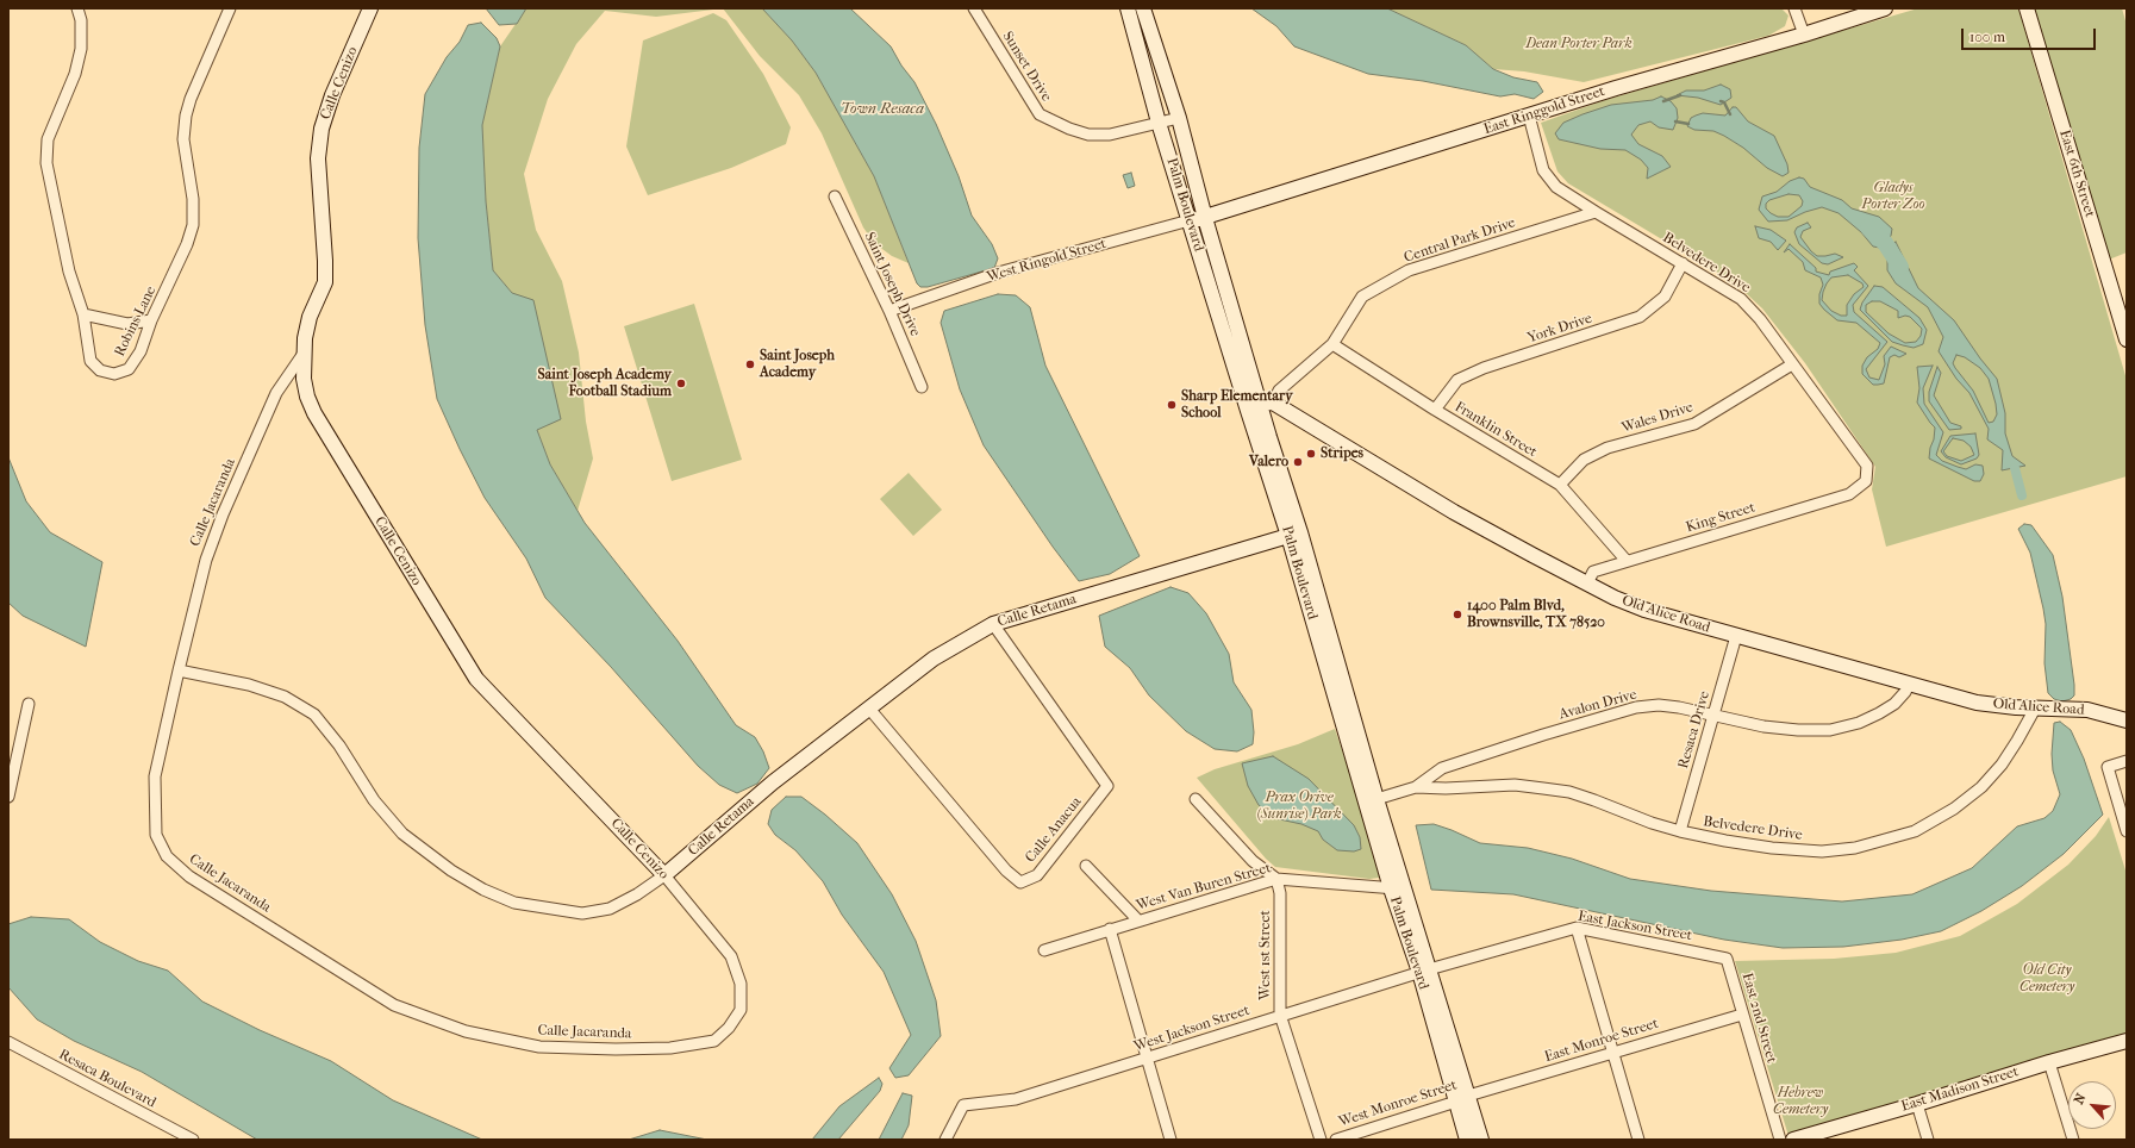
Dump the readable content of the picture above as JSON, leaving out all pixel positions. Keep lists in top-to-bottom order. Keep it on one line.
{"streets":{"main road":["Calle Cenizo","East Ringgold Street","East 6th Street","Palm Boulevard","West Ringold Street","Calle Retama","Old Alice Road","East Madison Street"],"street":["Sunset Drive","Central Park Drive","Belvedere Drive","Saint Joseph Drive","Robins Lane","York Drive","Wales Drive","Franklin Street","Calle Jacaranda","King Street","Avalon Drive","Resaca Drive","Calle Anacua","West Van Buren Street","East Jackson Street","West 1st Street","East 2nd Street","West Jackson Street","East Monroe Street","Resaca Boulevard","West Monroe Street"]},"crossings":[["Sunset Drive","Palm Boulevard"],["Calle Cenizo","Calle Jacaranda"],["Calle Cenizo","Calle Retama"],["East Ringgold Street","Palm Boulevard"],["East Ringgold Street","West Ringold Street"],["East Ringgold Street","Belvedere Drive"],["Palm Boulevard","Central Park Drive"],["Palm Boulevard","West Ringold Street"],["Palm Boulevard","Calle Retama"],["Palm Boulevard","Old Alice Road"],["Palm Boulevard","Avalon Drive"],["Palm Boulevard","West Van Buren Street"],["Palm Boulevard","East Jackson Street"],["Palm Boulevard","West Jackson Street"],["Palm Boulevard","East Monroe Street"],["Palm Boulevard","West Monroe Street"],["Central Park Drive","Belvedere Drive"],["Central Park Drive","Franklin Street"],["Central Park Drive","Old Alice Road"],["West Ringold Street","Saint Joseph Drive"],["Belvedere Drive","York Drive"],["Belvedere Drive","Wales Drive"],["Belvedere Drive","King Street"],["Belvedere Drive","Old Alice Road"],["Belvedere Drive","Avalon Drive"],["Belvedere Drive","Resaca Drive"],["York Drive","Franklin Street"],["Wales Drive","Franklin Street"],["Franklin Street","King Street"],["Calle Jacaranda","Calle Retama"],["King Street","Old Alice Road"],["Calle Retama","Calle Anacua"],["Old Alice Road","Avalon Drive"],["Old Alice Road","Resaca Drive"],["Avalon Drive","Resaca Drive"],["West Van Buren Street","West 1st Street"],["East Jackson Street","East 2nd Street"],["East Jackson Street","West Jackson Street"],["West 1st Street","West Jackson Street"],["East 2nd Street","East Monroe Street"],["East Monroe Street","West Monroe Street"]],"water":["Town Resaca"],"parks":["Dean Porter Park","Gladys Porter Zoo","Prax Orive (Sunrise) Park","Old City Cemetery","Hebrew Cemetery"],"places":["Saint Joseph Academy","Saint Joseph Academy Football Stadium","Sharp Elementary School","Stripes","Valero","1400 Palm Blvd, Brownsville, TX 78520"],"scale_bar":"100 m","north":"top left"}
